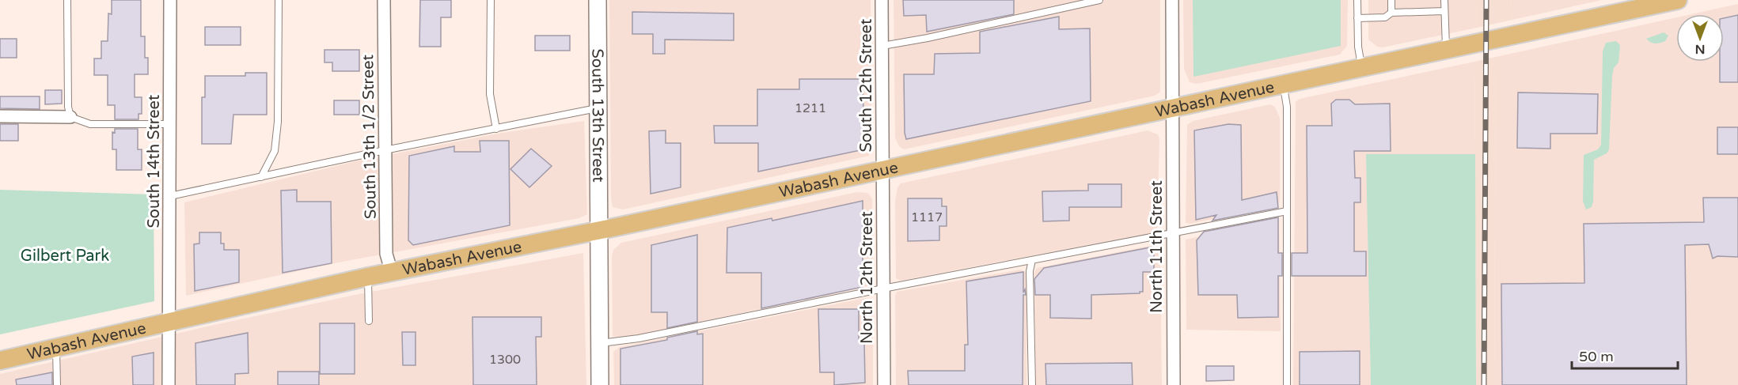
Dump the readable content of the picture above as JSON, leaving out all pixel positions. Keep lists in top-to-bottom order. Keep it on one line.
{"streets":{"main road":["Wabash Avenue","South 13th Street"],"street":["South 12th Street","South 13th 1/2 Street","South 14th Street","North 11th Street","North 12th Street"]},"crossings":[["South 12th Street","Wabash Avenue"],["South 12th Street","North 12th Street"],["Wabash Avenue","South 13th Street"],["Wabash Avenue","South 13th 1/2 Street"],["Wabash Avenue","South 14th Street"],["Wabash Avenue","North 11th Street"],["Wabash Avenue","North 12th Street"]],"parks":["Gilbert Park"],"house_numbers":["1211","1117","1300"],"scale_bar":"50 m","north":"bottom"}
